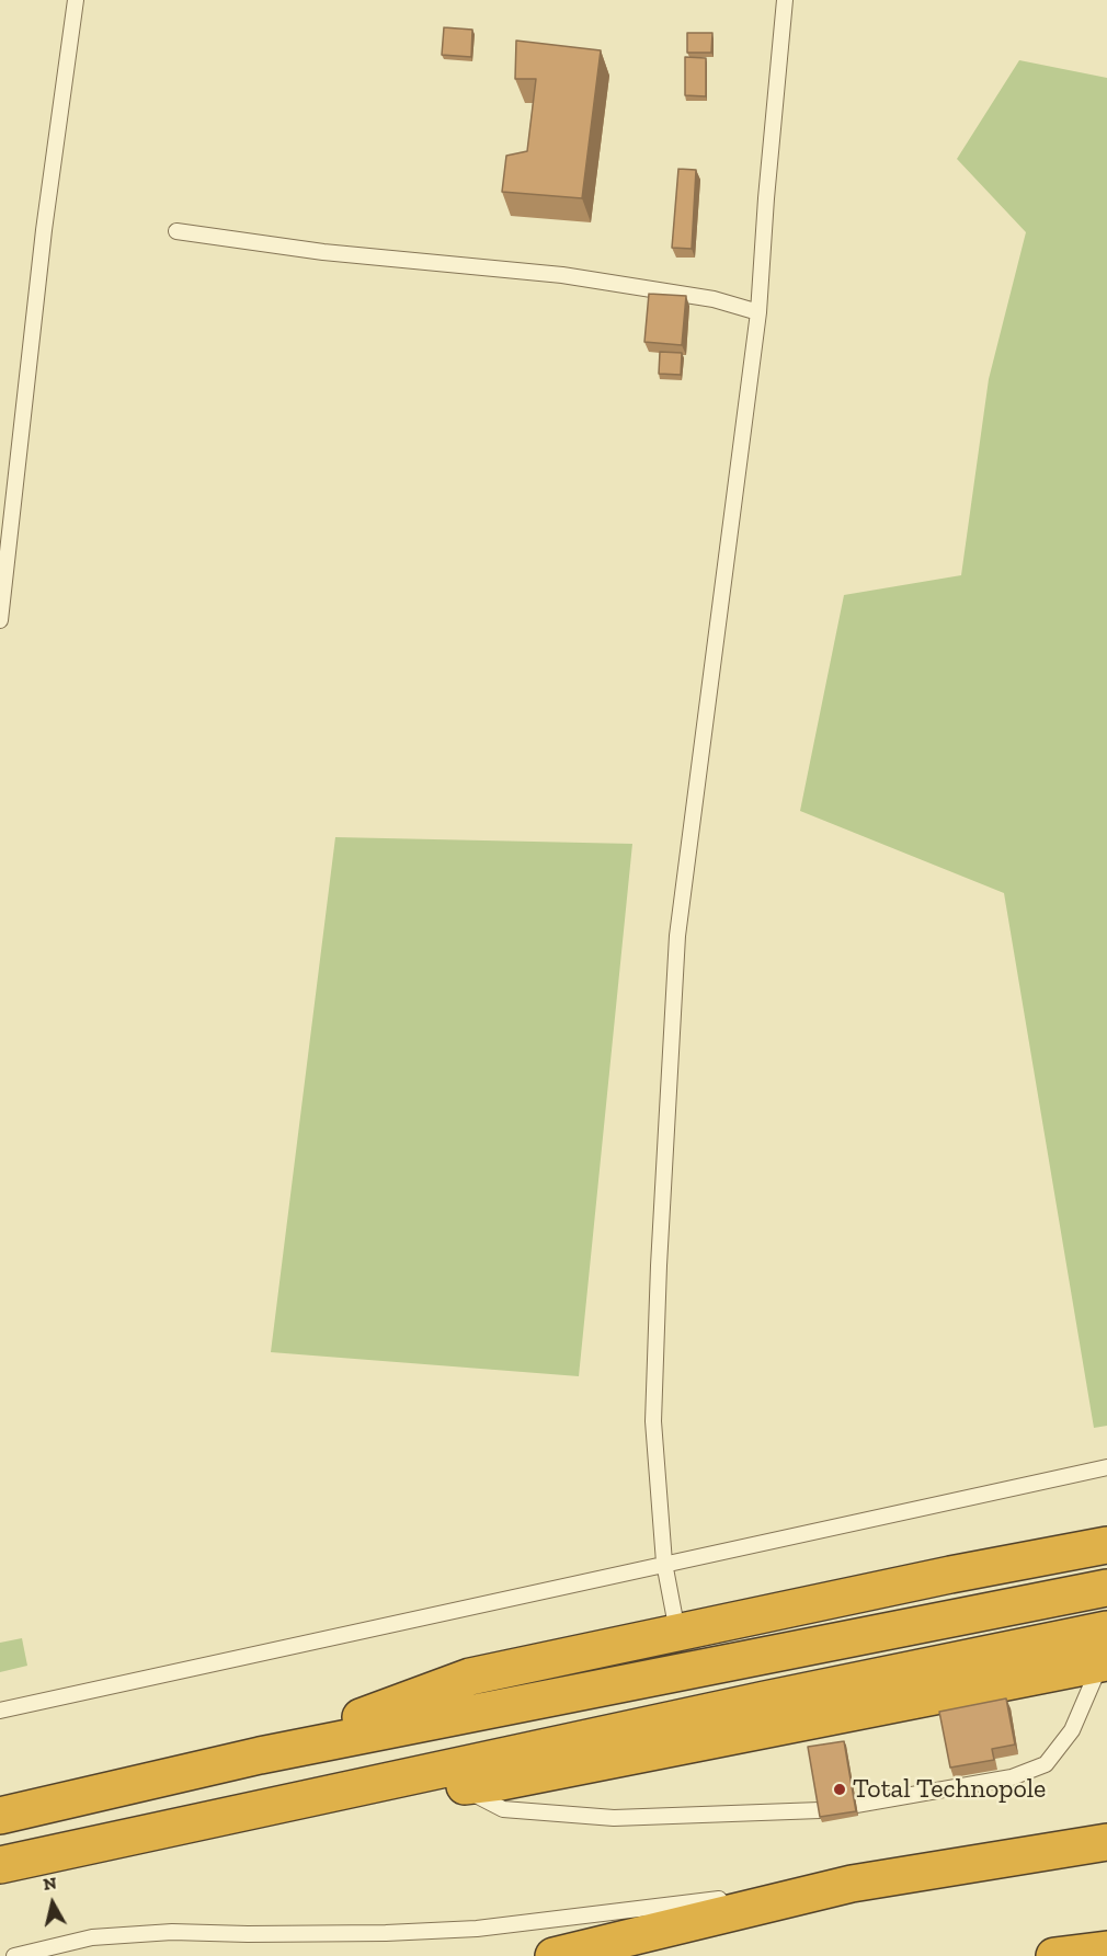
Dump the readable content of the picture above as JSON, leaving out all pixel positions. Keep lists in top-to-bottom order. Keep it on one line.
{"places":["Total Technopole"],"north":"top"}
